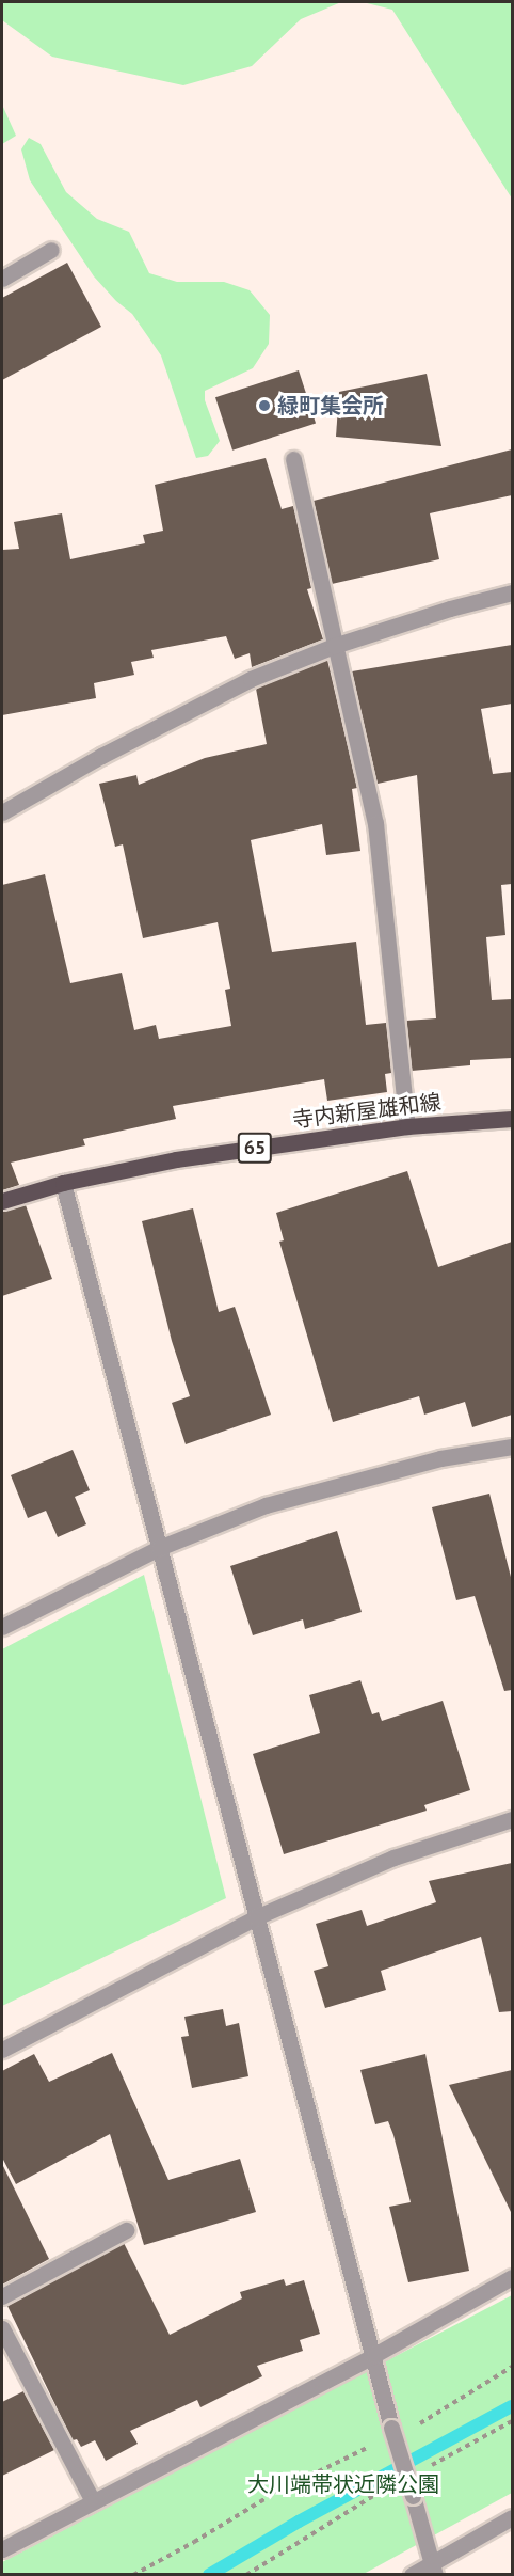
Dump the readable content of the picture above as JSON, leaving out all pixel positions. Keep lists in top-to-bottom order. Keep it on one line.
{"streets":{"main road":["寺内新屋雄和線","65"]},"parks":["大川端帯状近隣公園"],"places":["緑町集会所"]}
